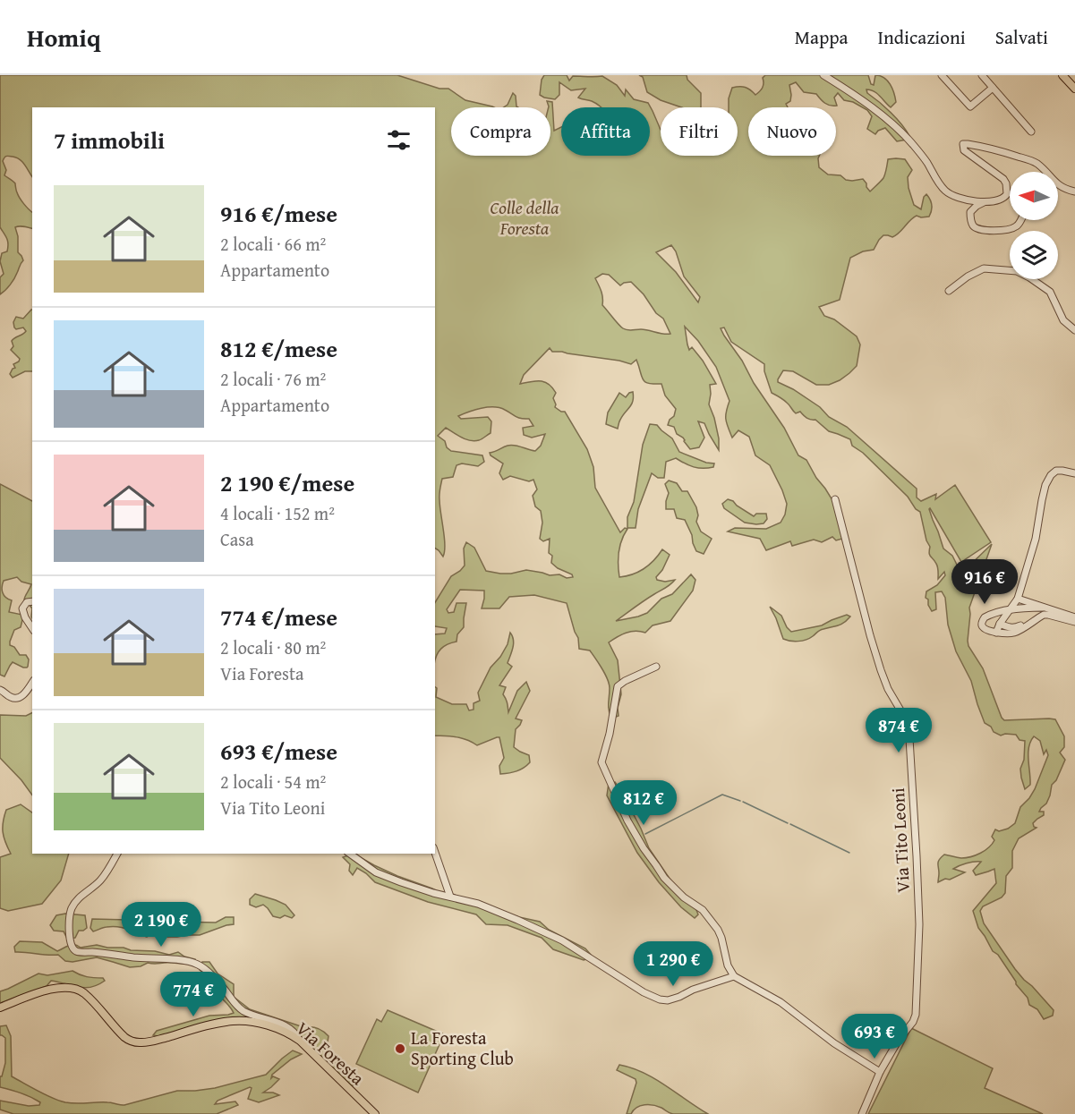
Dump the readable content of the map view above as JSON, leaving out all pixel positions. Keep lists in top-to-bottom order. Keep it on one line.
{"streets":{"main road":["Via Foresta"],"street":["Via Tito Leoni"]},"parks":["Colle della Foresta"],"places":["La Foresta Sporting Club"],"north":"left","page":{"header":"Homiq","nav":["Mappa","Indicazioni","Salvati"],"chip":["Compra","Affitta","Filtri","Nuovo"],"heading":"7 immobili","list":[{"name":"916 €/mese","note":"2 locali · 66 m² · Appartamento"},{"name":"812 €/mese","note":"2 locali · 76 m² · Appartamento"},{"name":"2 190 €/mese","note":"4 locali · 152 m² · Casa"},{"name":"774 €/mese","note":"2 locali · 80 m² · Via Foresta"},{"name":"693 €/mese","note":"2 locali · 54 m² · Via Tito Leoni"}],"price":["916 €","874 €","812 €","2 190 €","1 290 €","774 €","693 €"]}}
